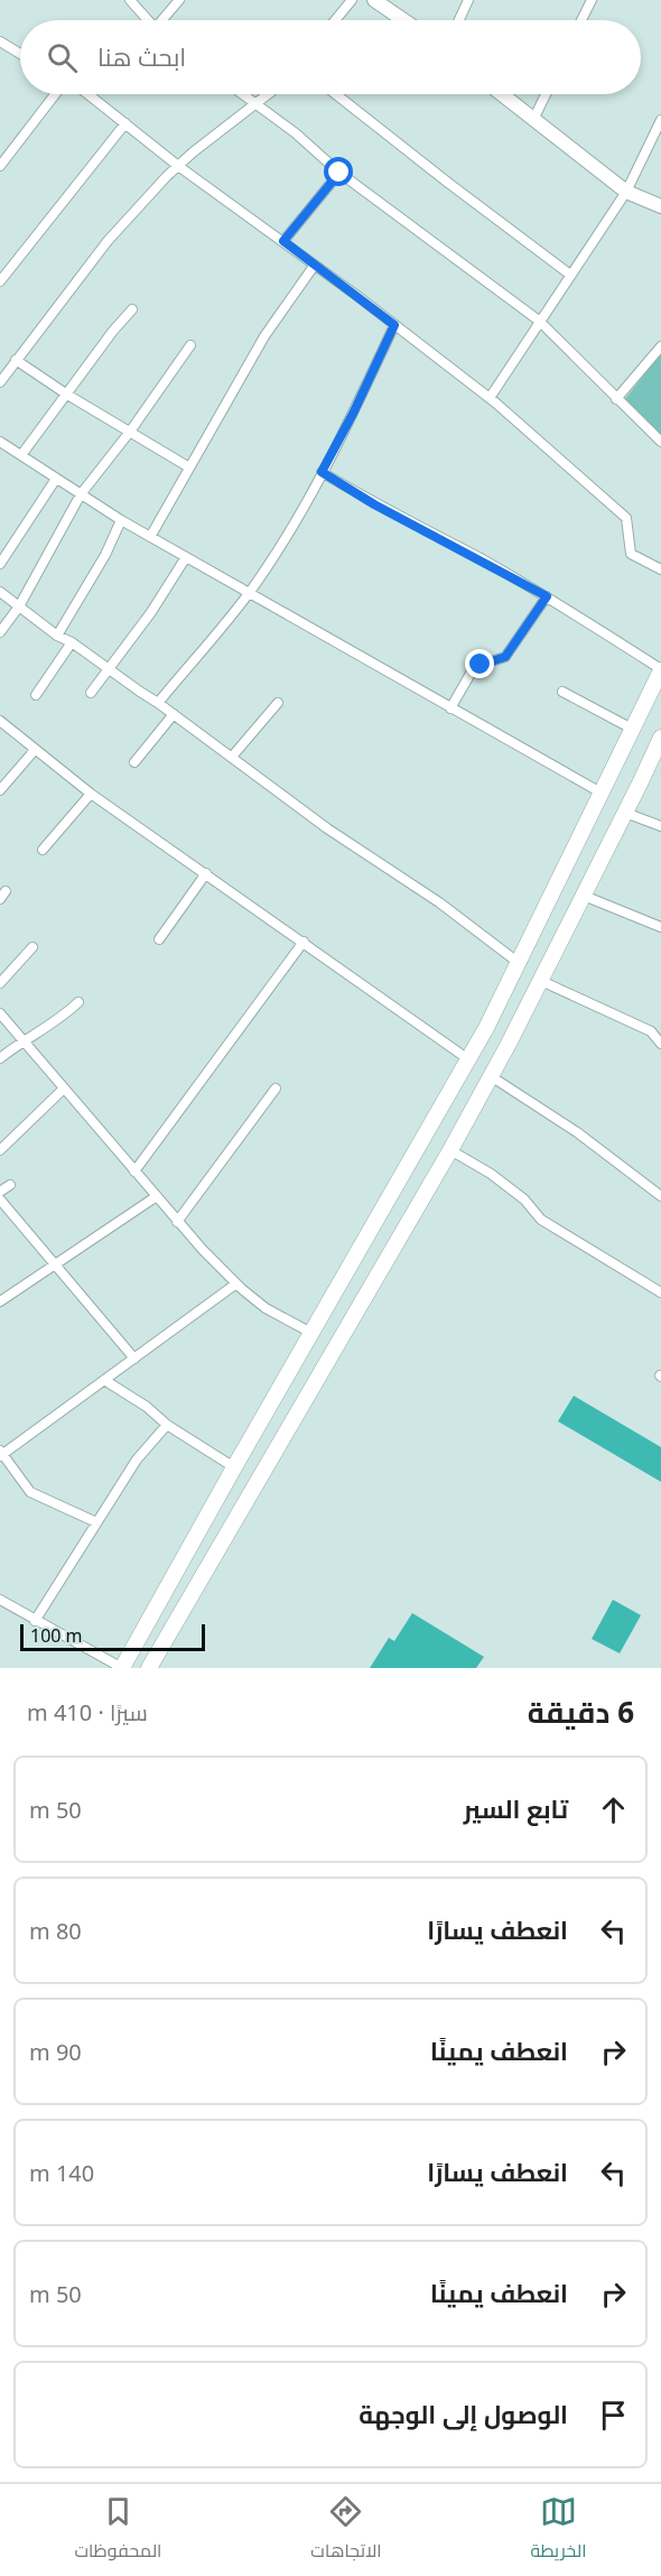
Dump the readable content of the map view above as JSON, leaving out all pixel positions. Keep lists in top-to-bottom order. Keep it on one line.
{"scale_bar":"100 m","page":{"search":"ابحث هنا","scale":"100 m","heading":["6 دقيقة","سيرًا · 410 m"],"list":[["تابع السير","50 m"],["انعطف يسارًا","80 m"],["انعطف يمينًا","90 m"],["انعطف يسارًا","140 m"],["انعطف يمينًا","50 m"],"الوصول إلى الوجهة"],"nav":["الخريطة","الاتجاهات","المحفوظات"]}}
